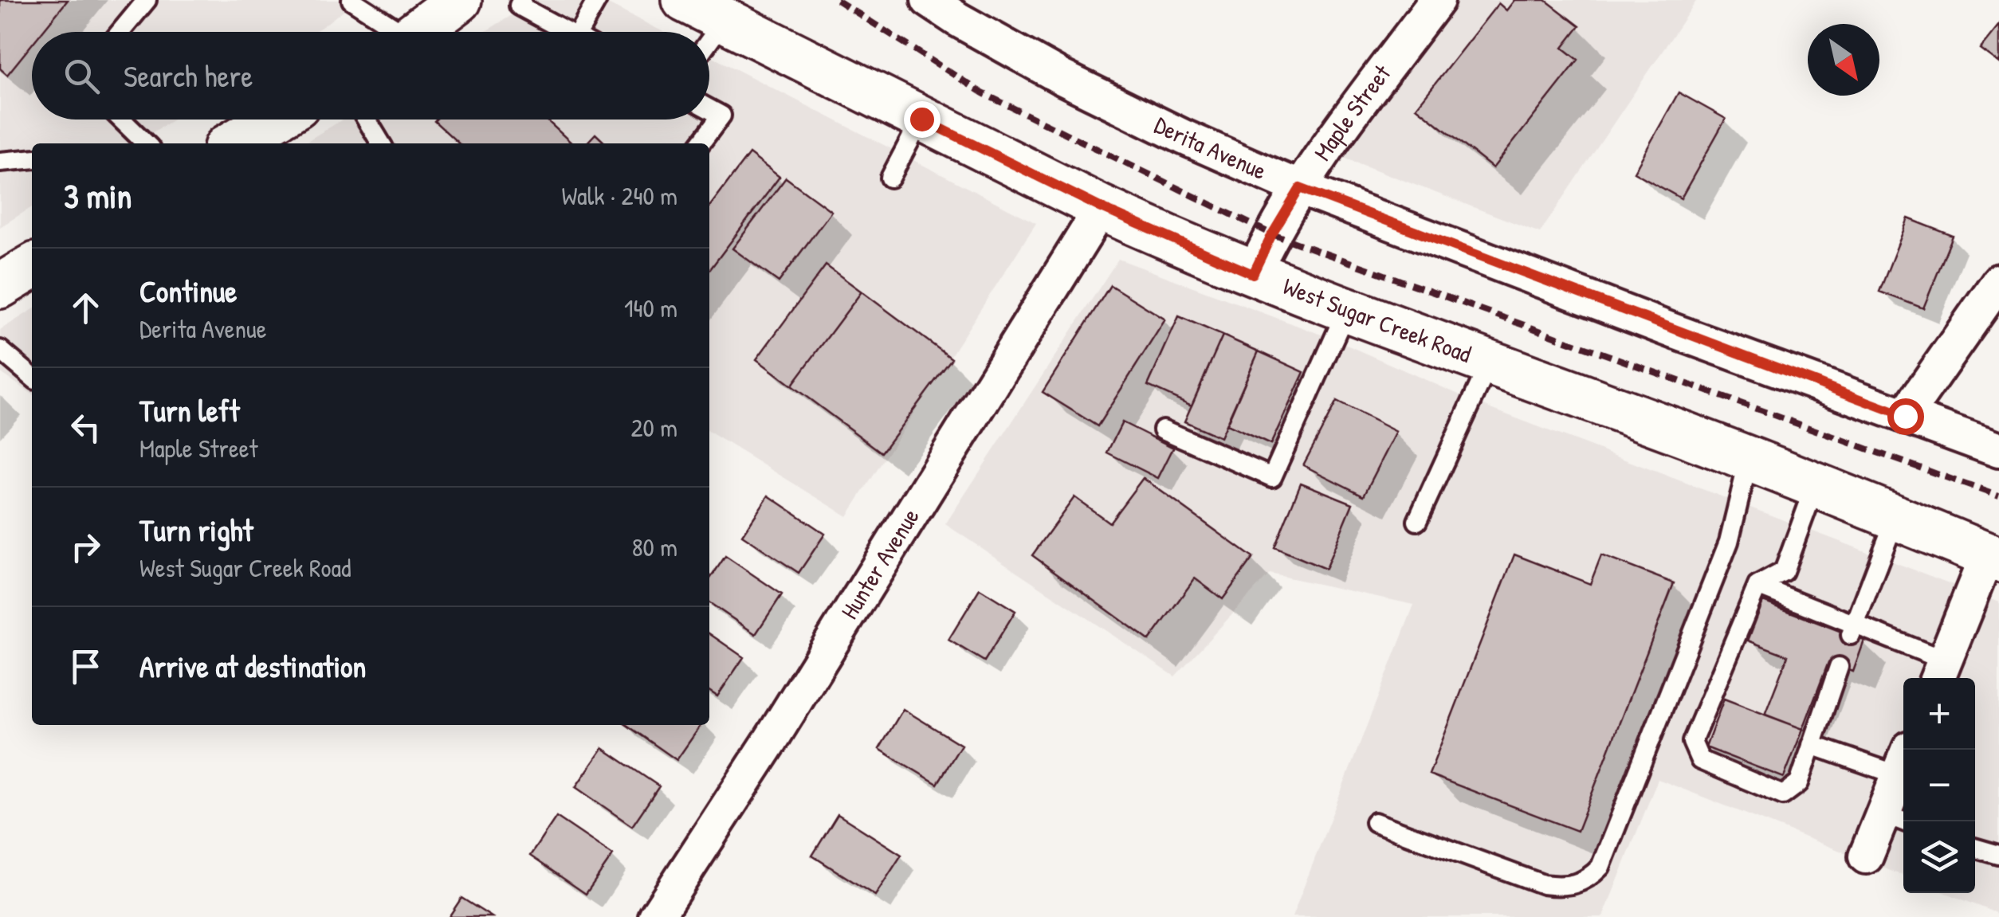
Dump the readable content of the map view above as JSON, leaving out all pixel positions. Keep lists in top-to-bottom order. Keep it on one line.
{"streets":{"main road":["West Sugar Creek Road"],"street":["Maple Street","Derita Avenue","Hunter Avenue"]},"crossings":[["Maple Street","Derita Avenue"],["Maple Street","West Sugar Creek Road"],["West Sugar Creek Road","Hunter Avenue"]],"north":"bottom right","page":{"search":"Search here","heading":["3 min","Walk · 240 m"],"list":[["Continue","Derita Avenue","140 m"],["Turn left","Maple Street","20 m"],["Turn right","West Sugar Creek Road","80 m"],"Arrive at destination"],"map_buttons":["+","−"]}}
